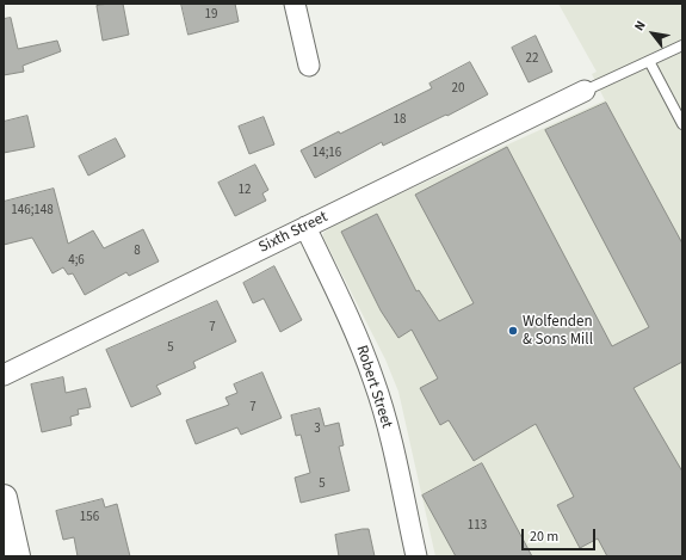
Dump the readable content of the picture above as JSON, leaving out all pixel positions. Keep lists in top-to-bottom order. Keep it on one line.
{"streets":{"street":["Sixth Street","Robert Street"]},"crossings":[["Sixth Street","Robert Street"]],"places":["Wolfenden & Sons Mill"],"house_numbers":["19","22","20","18","14;16","12","146;148","8","4;6","7","5","7","3","5","156","113"],"scale_bar":"20 m","north":"top left"}
